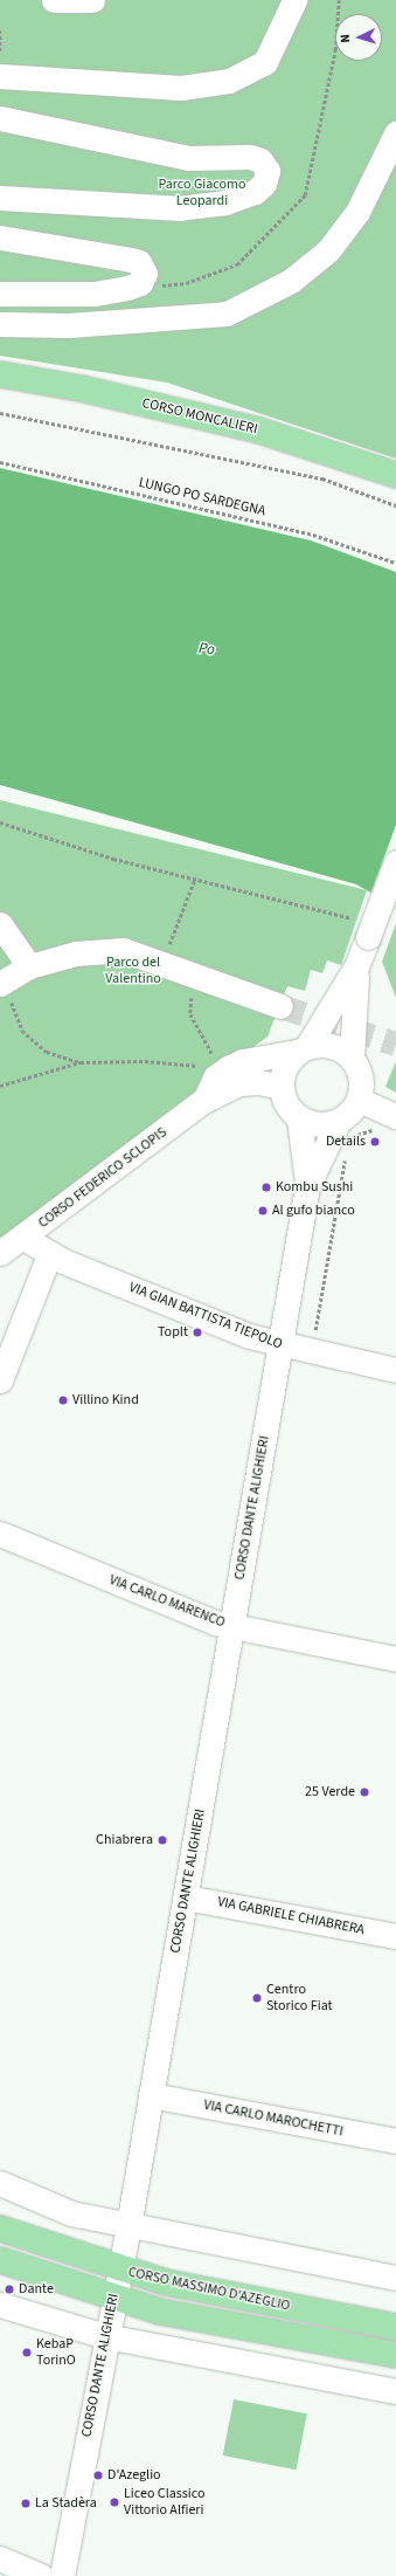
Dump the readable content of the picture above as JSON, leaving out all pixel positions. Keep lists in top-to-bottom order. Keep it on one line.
{"streets":{"main road":["CORSO MONCALIERI","CORSO MASSIMO D'AZEGLIO"],"street":["CORSO FEDERICO SCLOPIS","VIA GIAN BATTISTA TIEPOLO","CORSO DANTE ALIGHIERI","VIA CARLO MARENCO","VIA GABRIELE CHIABRERA","VIA CARLO MAROCHETTI"],"path":["LUNGO PO SARDEGNA"]},"crossings":[["CORSO FEDERICO SCLOPIS","VIA GIAN BATTISTA TIEPOLO"],["CORSO FEDERICO SCLOPIS","CORSO DANTE ALIGHIERI"],["VIA GIAN BATTISTA TIEPOLO","CORSO DANTE ALIGHIERI"],["CORSO DANTE ALIGHIERI","VIA CARLO MARENCO"],["CORSO DANTE ALIGHIERI","VIA GABRIELE CHIABRERA"],["CORSO DANTE ALIGHIERI","VIA CARLO MAROCHETTI"],["CORSO DANTE ALIGHIERI","CORSO MASSIMO D'AZEGLIO"]],"water":["Po"],"parks":["Parco Giacomo Leopardi","Parco del Valentino"],"places":["Details","Kombu Sushi","Al gufo bianco","TopIt","Villino Kind","25 Verde","Chiabrera","Centro Storico Fiat","Dante","KebaP TorinO","D'Azeglio","Liceo Classico Vittorio Alfieri","La Stadèra"],"north":"left"}
